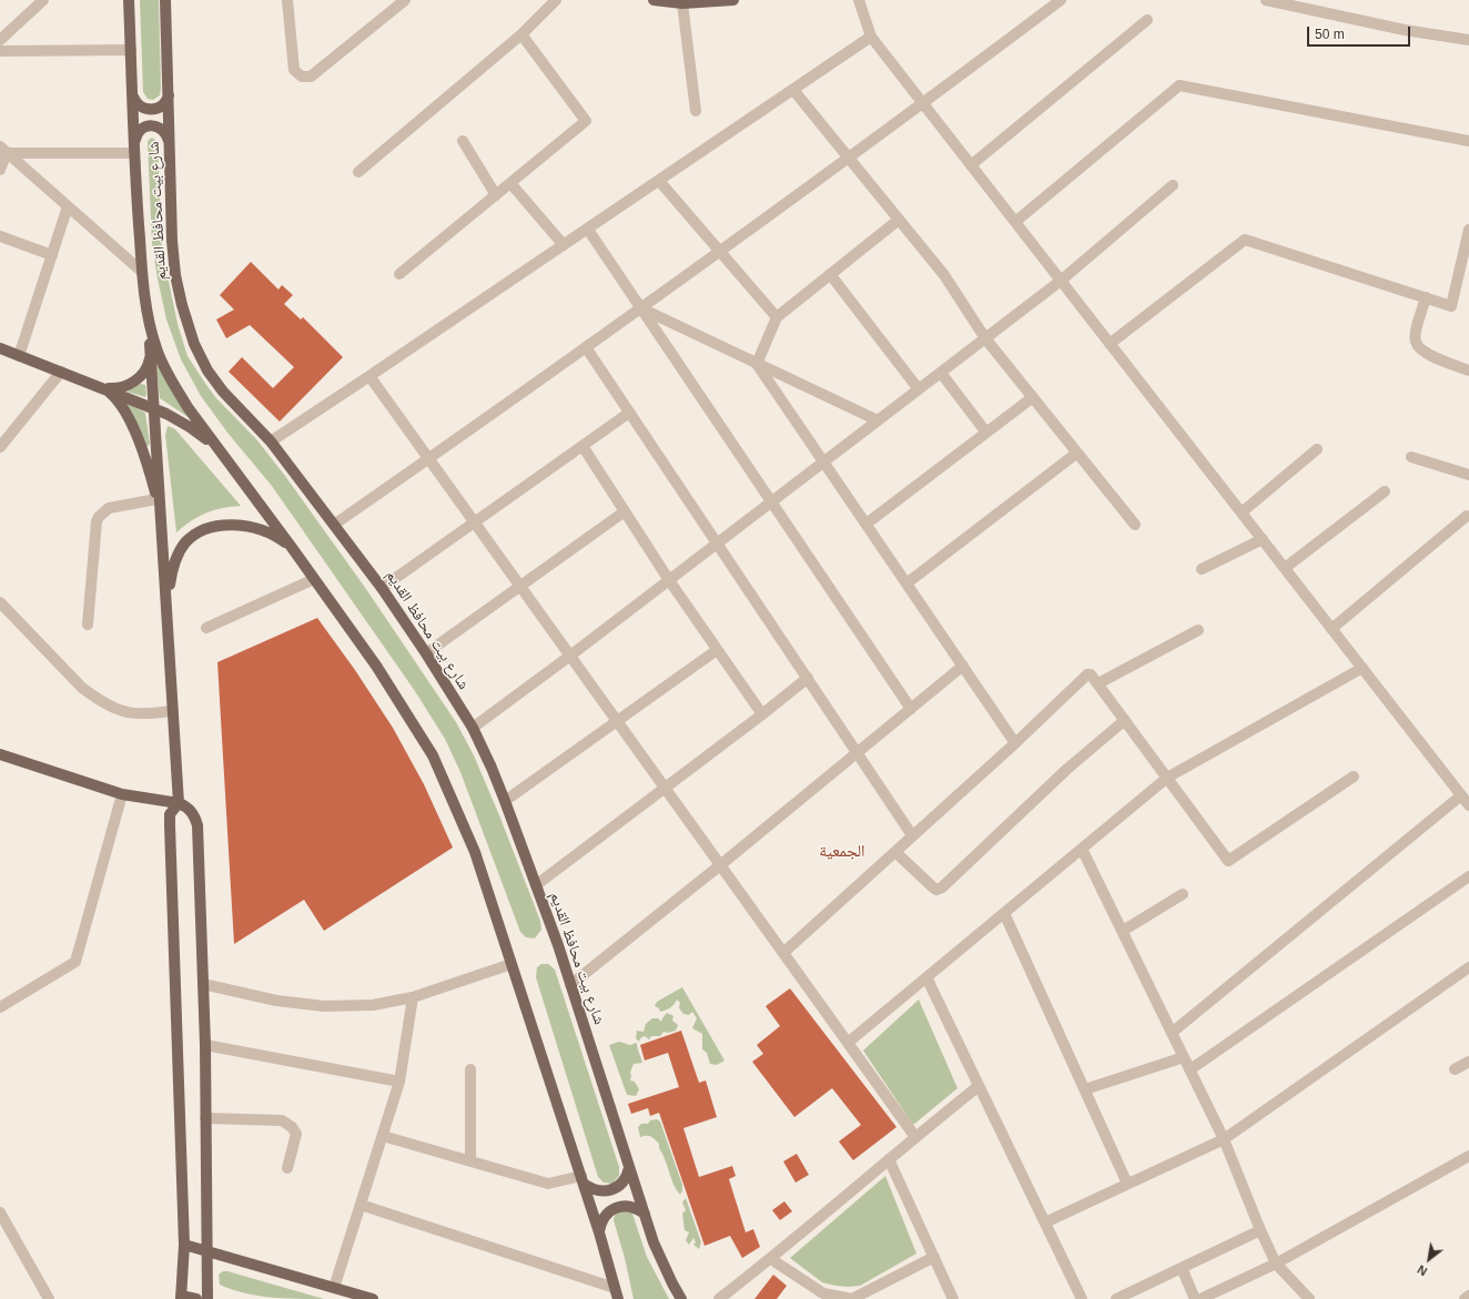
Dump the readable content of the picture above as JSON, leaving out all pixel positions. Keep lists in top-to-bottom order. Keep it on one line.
{"streets":{"main road":["شارع بيت محافظ القديم"]},"districts":["الجمعية"],"scale_bar":"50 m","north":"bottom left"}
